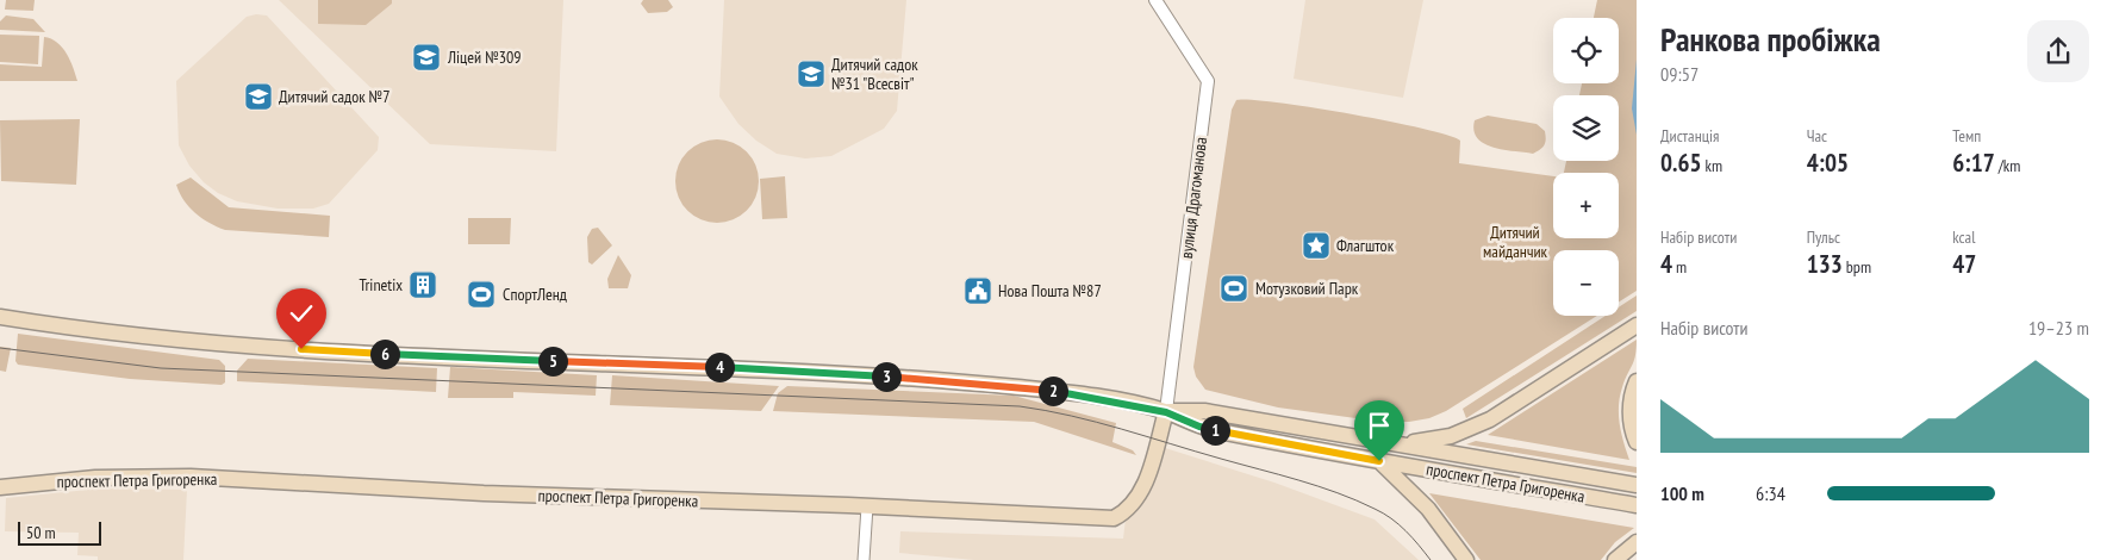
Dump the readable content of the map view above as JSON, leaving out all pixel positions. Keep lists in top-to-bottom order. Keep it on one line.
{"streets":{"main road":["проспект Петра Григоренка"],"street":["вулиця Драгоманова"]},"crossings":[["вулиця Драгоманова","проспект Петра Григоренка"]],"parks":["Дитячий майданчик"],"places":{"school or university":["Ліцей №309","Дитячий садок №31 \"Всесвіт\"","Дитячий садок №7"],"place":["Флагшток"],"building":["Trinetix"],"sports":["Мотузковий Парк","СпортЛенд"],"public building":["Нова Пошта №87"]},"scale_bar":"50 m","page":{"heading":["Ранкова пробіжка","09:57"],"map_buttons":["+","−"],"stats":[["Дистанція","0.65 km"],["Час","4:05"],["Темп","6:17 /km"],["Набір висоти","4 m"],["Пульс","133 bpm"],["kcal","47"]],"chart":["Набір висоти","19–23 m"],"pins":["6","5","4","3","2","1"],"list":[{"name":"100 m","note":"6:34"}],"scale":"50 m"}}
